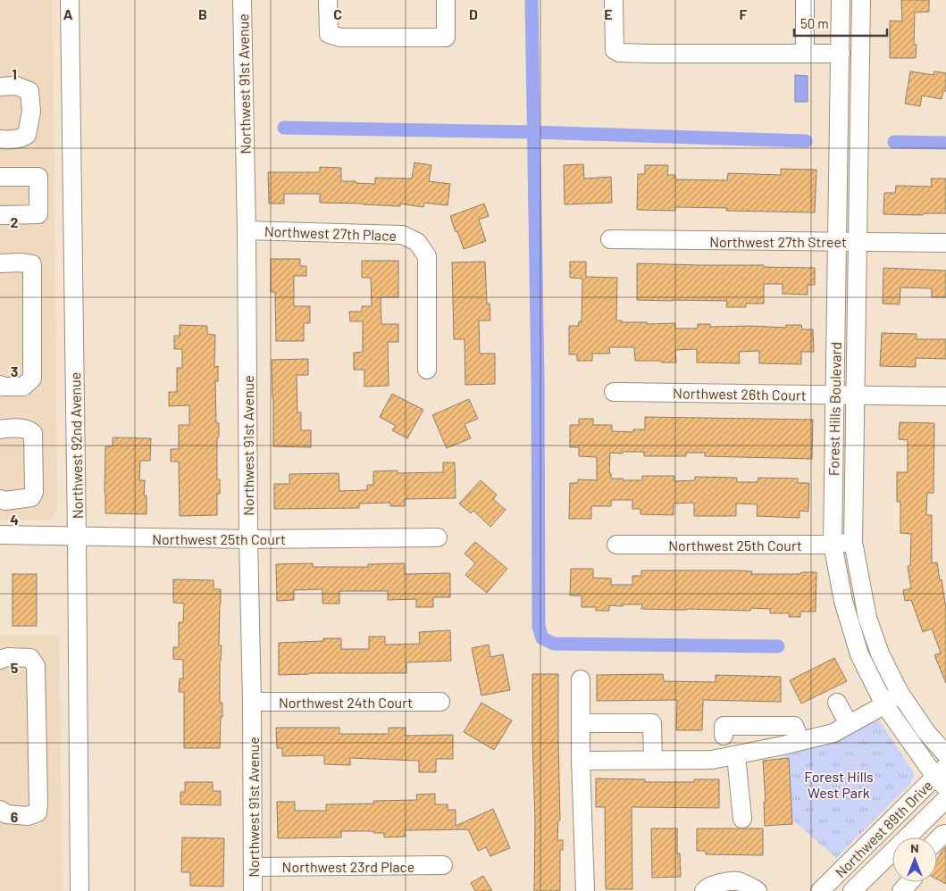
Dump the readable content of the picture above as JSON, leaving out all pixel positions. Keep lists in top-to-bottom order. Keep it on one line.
{"streets":{"street":["Northwest 91st Avenue","Northwest 27th Place","Northwest 27th Street","Northwest 26th Court","Forest Hills Boulevard","Northwest 92nd Avenue","Northwest 25th Court","Northwest 24th Court","Northwest 89th Drive","Northwest 23rd Place"]},"crossings":[["Northwest 91st Avenue","Northwest 27th Place"],["Northwest 91st Avenue","Northwest 25th Court"],["Northwest 91st Avenue","Northwest 24th Court"],["Northwest 91st Avenue","Northwest 23rd Place"],["Northwest 27th Street","Forest Hills Boulevard"],["Northwest 26th Court","Forest Hills Boulevard"],["Forest Hills Boulevard","Northwest 25th Court"],["Forest Hills Boulevard","Northwest 89th Drive"],["Northwest 92nd Avenue","Northwest 25th Court"]],"parks":["Forest Hills West Park"],"scale_bar":"50 m","north":"top","grid":{"columns":["A","B","C","D","E","F"],"rows":["1","2","3","4","5","6"]}}
